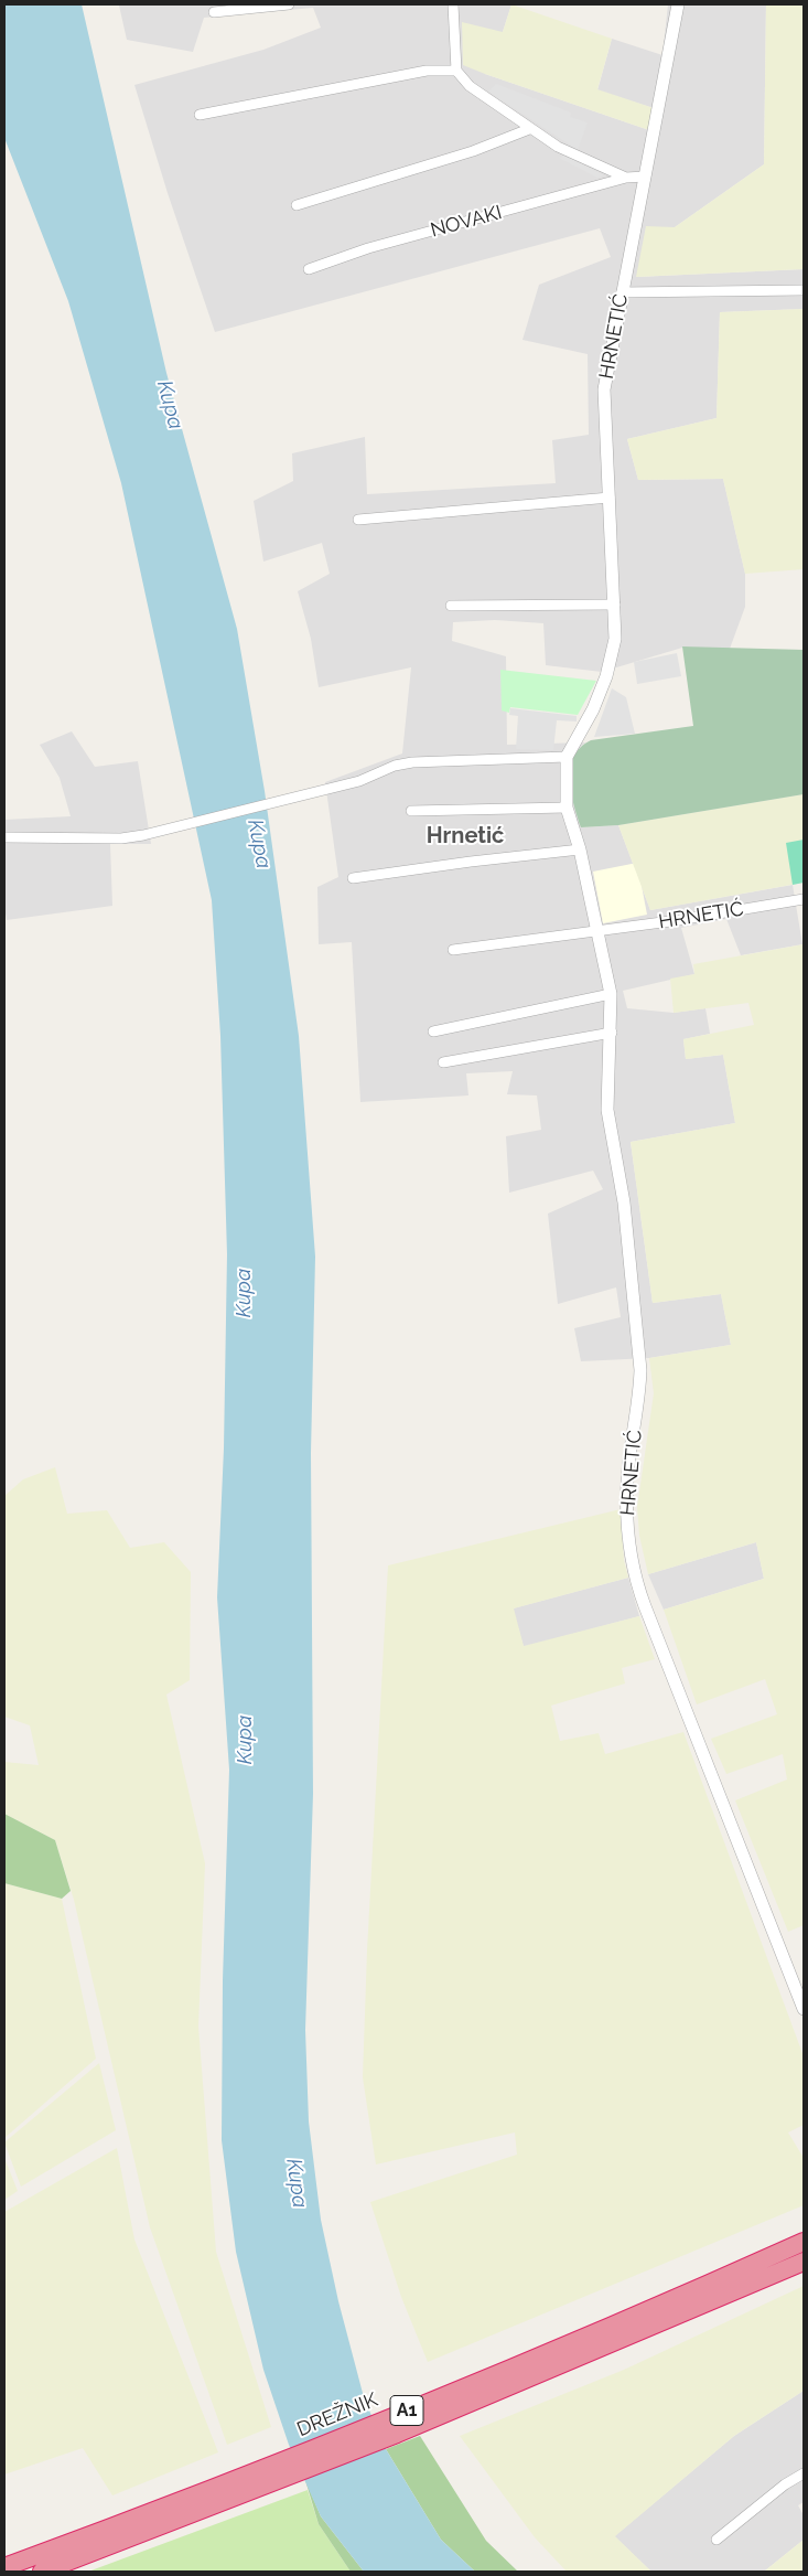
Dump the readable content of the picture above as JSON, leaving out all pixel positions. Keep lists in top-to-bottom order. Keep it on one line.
{"streets":{"highway":["A1","DREŽNIK"],"street":["NOVAKI","HRNETIĆ"]},"crossings":[["NOVAKI","HRNETIĆ"]],"districts":["Hrnetić"],"water":["Kupa"]}
